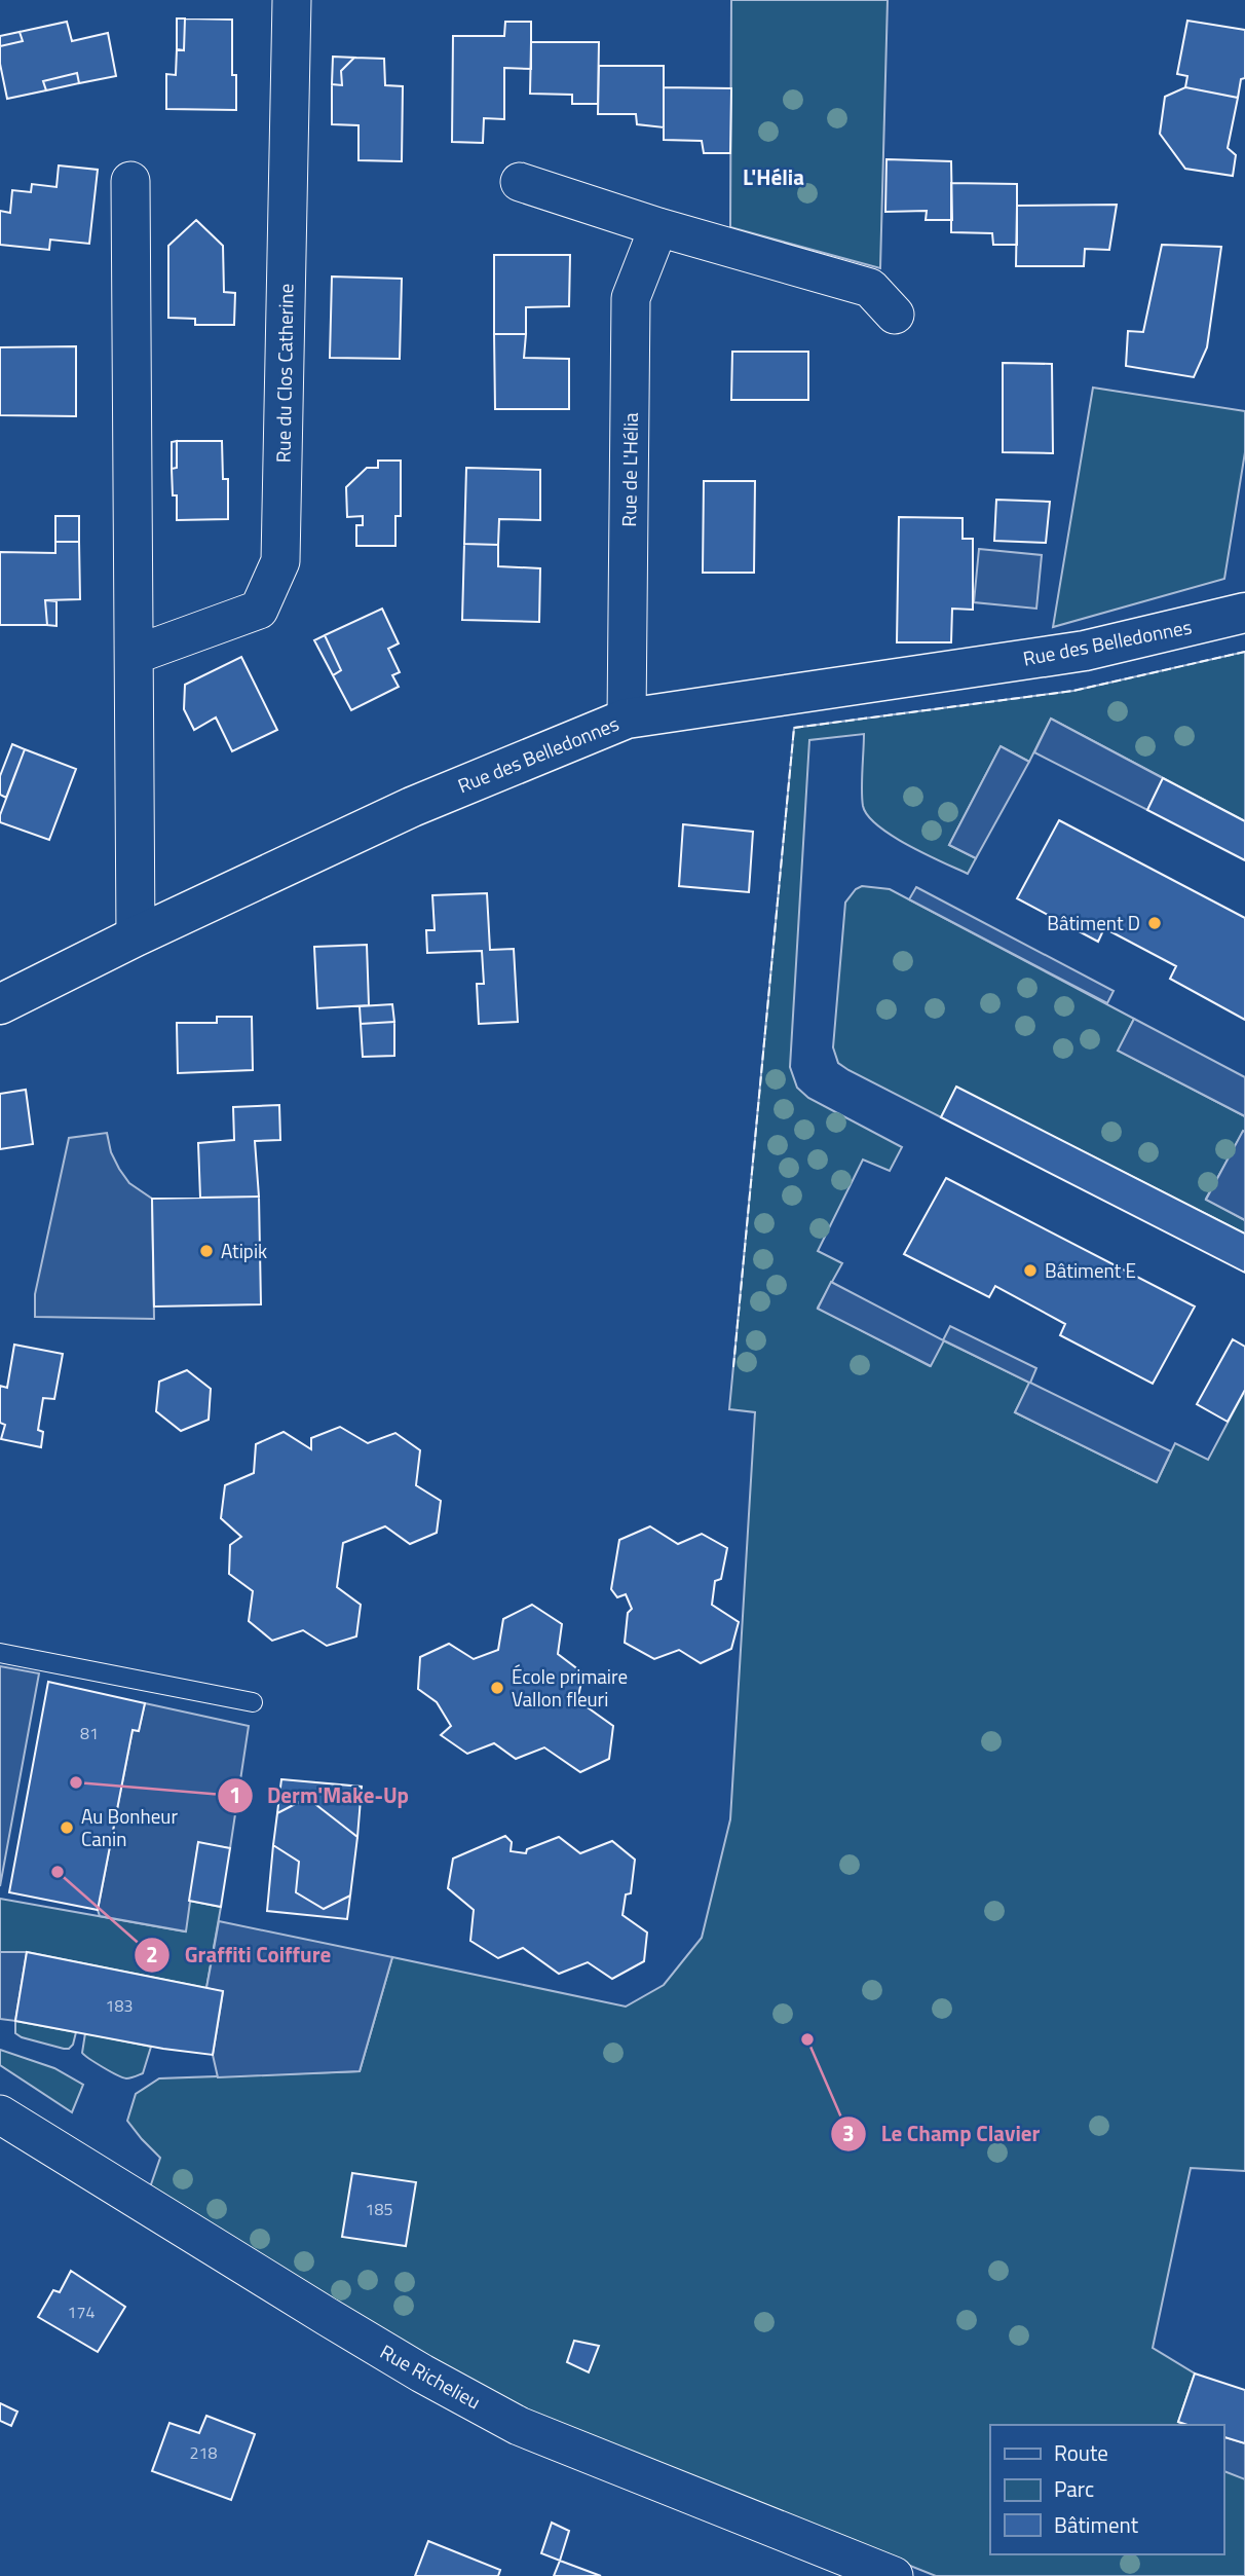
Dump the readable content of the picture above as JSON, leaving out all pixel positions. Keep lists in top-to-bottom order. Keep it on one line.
{"streets":{"main road":["Rue des Belledonnes"],"street":["Rue du Clos Catherine","Rue de L'Hélia","Rue Richelieu"]},"crossings":[["Rue de L'Hélia","Rue des Belledonnes"]],"districts":["L'Hélia"],"places":["Bâtiment D","Atipik","Bâtiment E","École primaire Vallon fleuri","Derm'Make-Up","Au Bonheur Canin","Graffiti Coiffure","Le Champ Clavier"],"house_numbers":["81","183","185","174","218"],"legend":["Route","Parc","Bâtiment"]}
